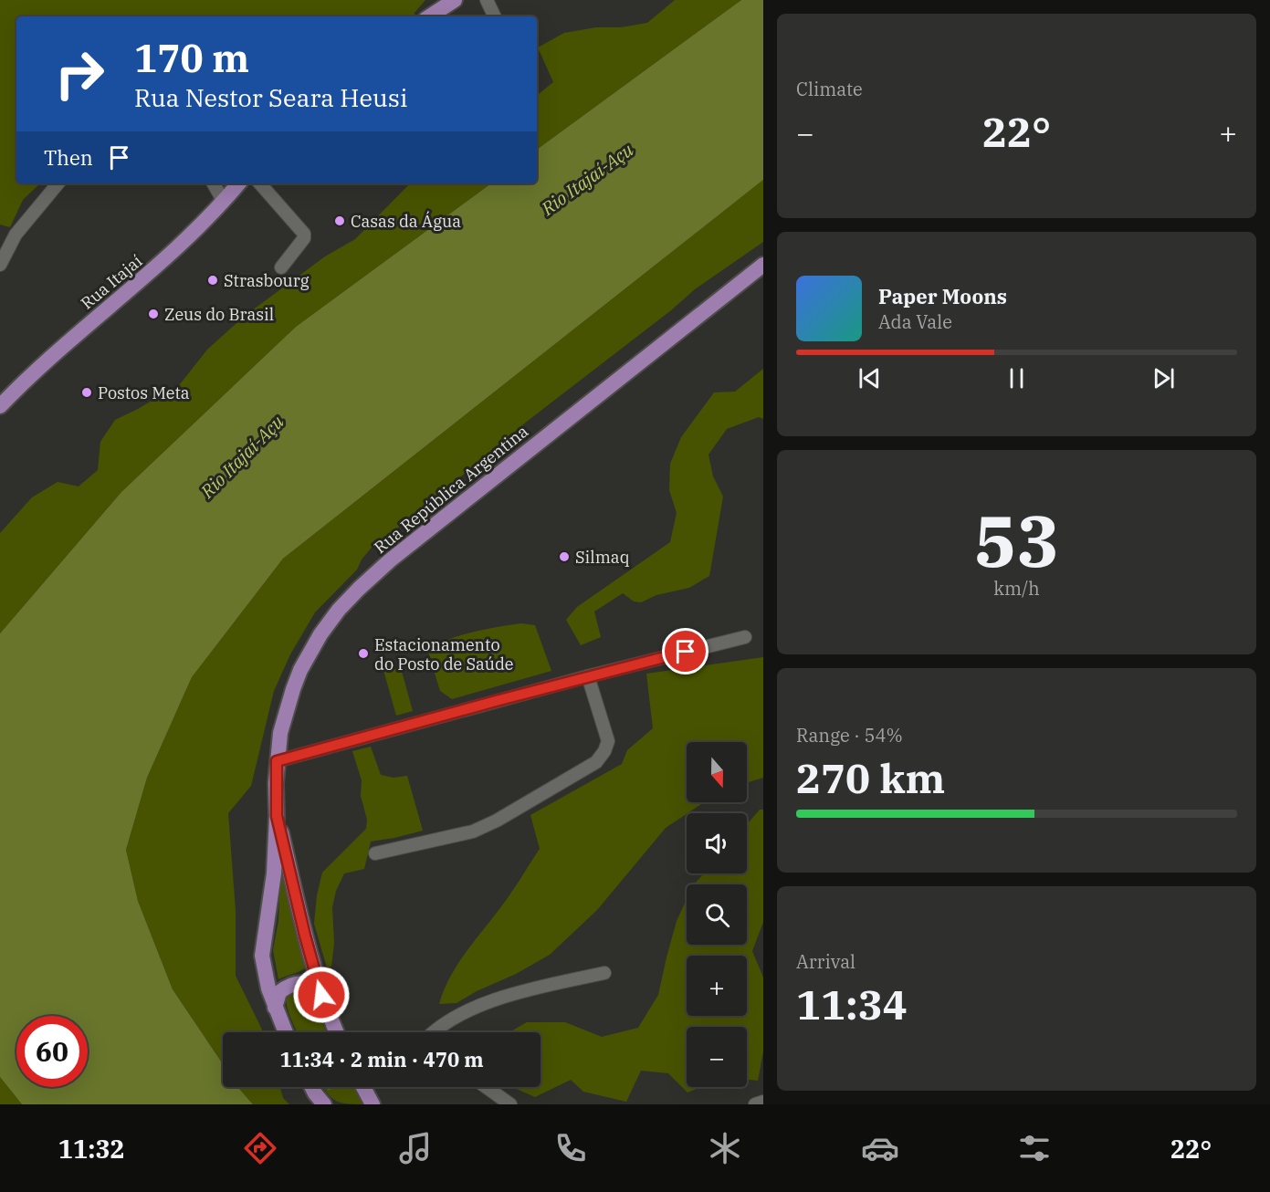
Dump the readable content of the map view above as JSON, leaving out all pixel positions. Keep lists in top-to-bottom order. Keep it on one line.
{"streets":{"main road":["Rua Itajaí","Rua República Argentina"]},"water":["Rio Itajaí-Açu"],"places":["Casas da Água","Strasbourg","Zeus do Brasil","Postos Meta","Silmaq","Estacionamento do Posto de Saúde"],"north":"bottom","page":{"tile":["Climate",["53","km/h"],["Range · 54%","270 km"],["Arrival","11:34"]],"turn":["170 m","Rua Nestor Seara Heusi"],"heat":["−","22°","+"],"then":"Then","song":["Paper Moons","Ada Vale"],"map_buttons":["+","−"],"limit":"60","trip":"11:34 · 2 min · 470 m","tabs":["11:32","22°"]}}
